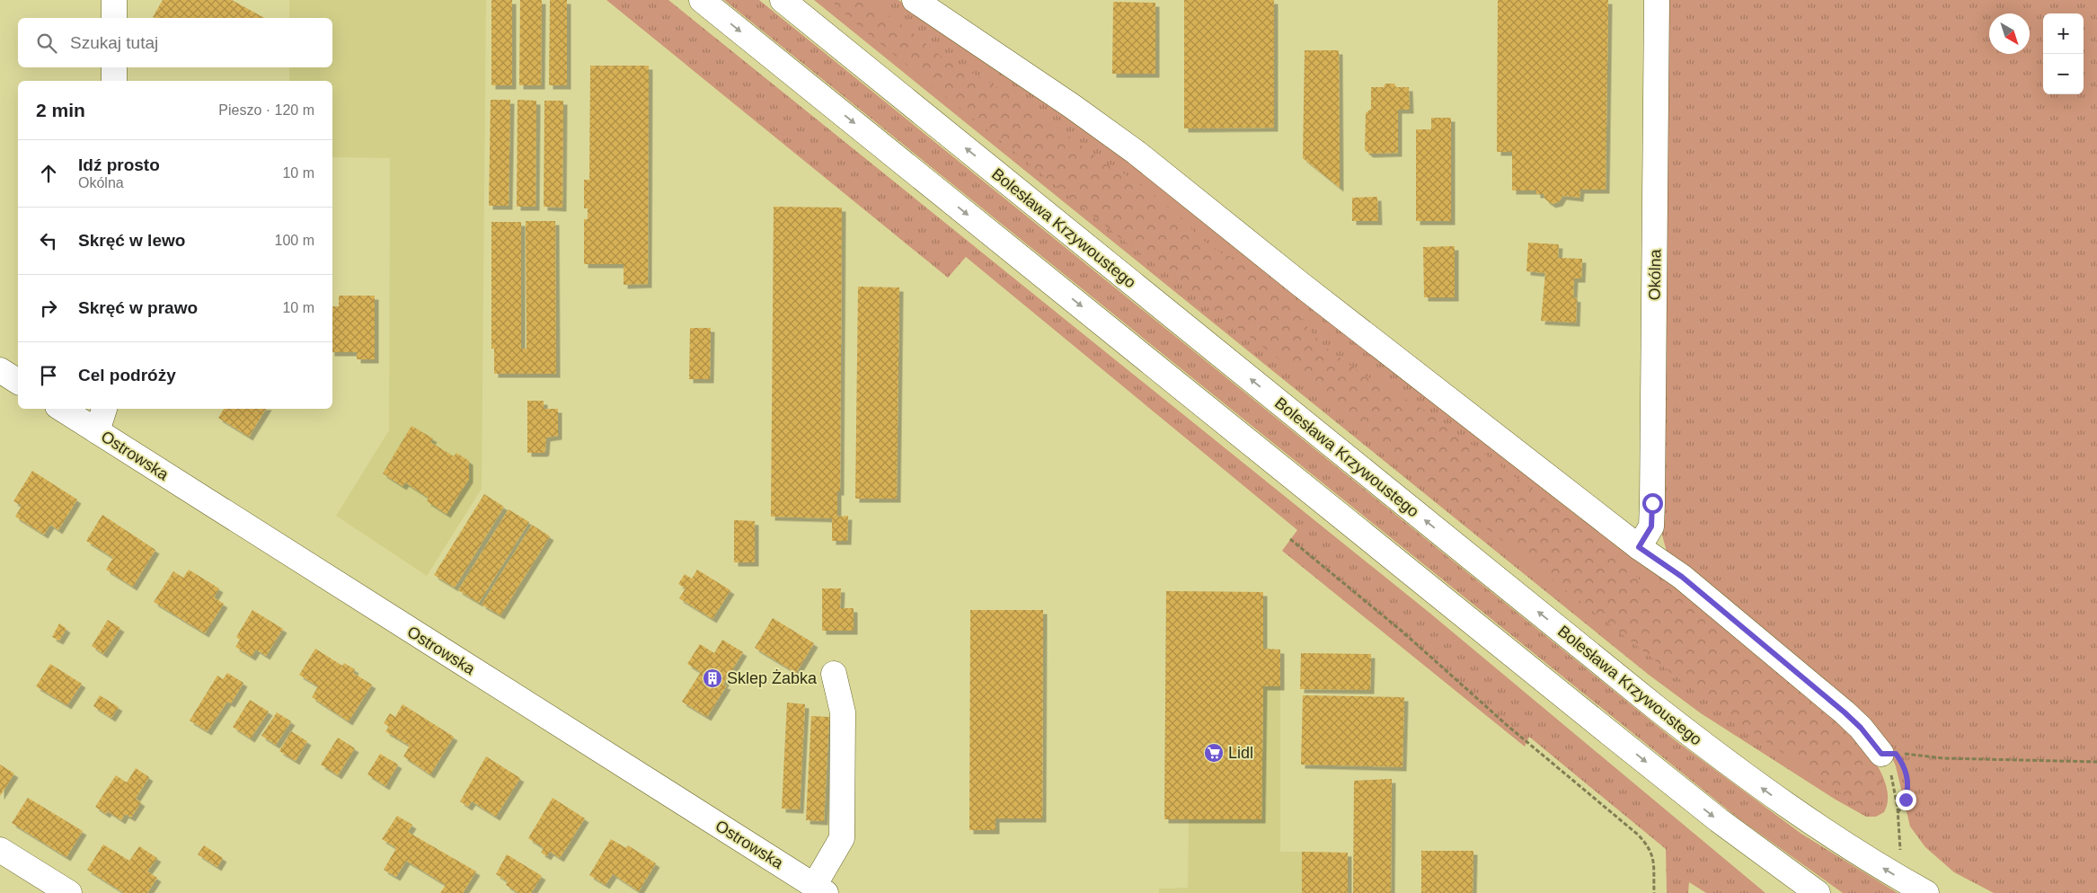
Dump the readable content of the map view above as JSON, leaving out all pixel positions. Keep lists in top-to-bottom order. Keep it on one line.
{"streets":{"main road":["Bolesława Krzywoustego","Okólna","Ostrowska"]},"places":{"building":["Sklep Żabka"],"supermarket":["Lidl"]},"north":"bottom right","page":{"map_buttons":["+","−"],"search":"Szukaj tutaj","heading":["2 min","Pieszo · 120 m"],"list":[["Idź prosto","Okólna","10 m"],["Skręć w lewo","100 m"],["Skręć w prawo","10 m"],"Cel podróży"]}}
